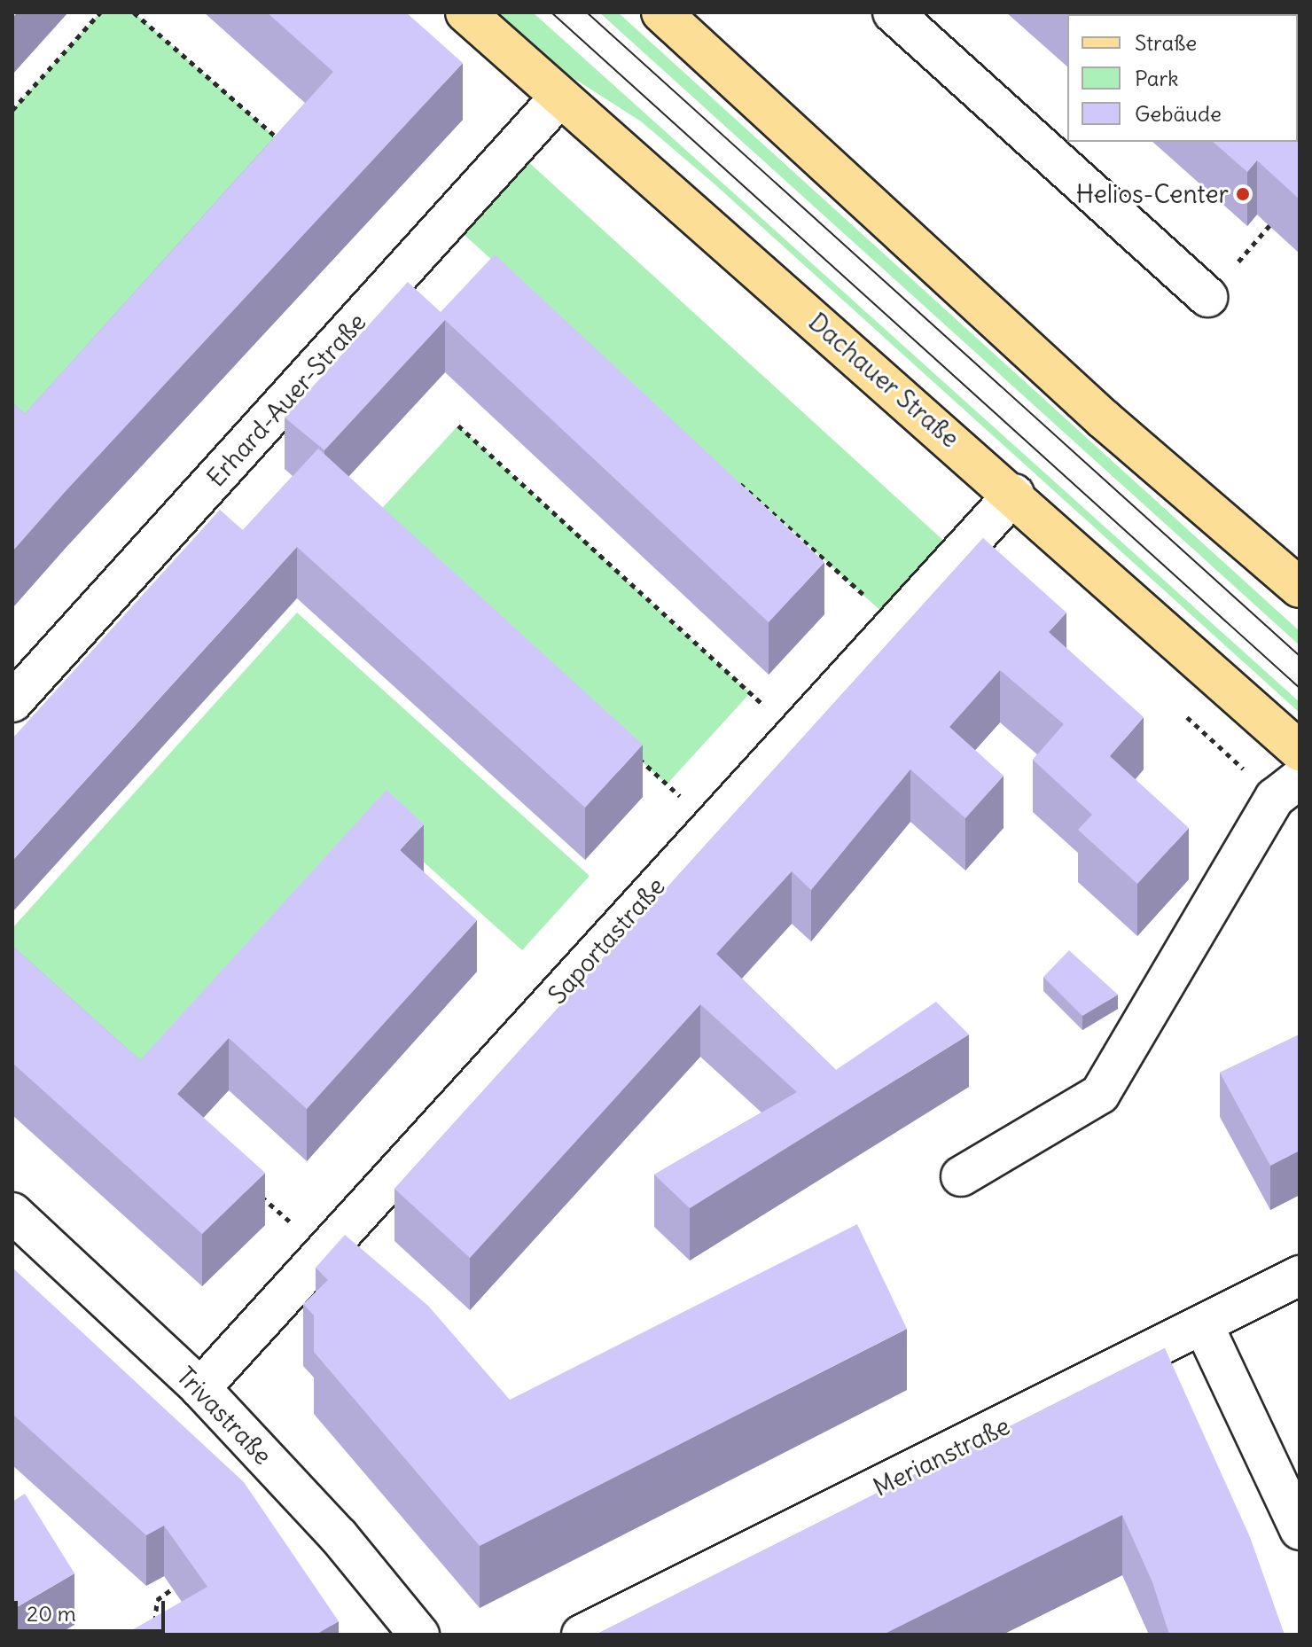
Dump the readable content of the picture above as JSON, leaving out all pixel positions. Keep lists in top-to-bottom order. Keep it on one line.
{"streets":{"main road":["Dachauer Straße"],"street":["Erhard-Auer-Straße","Saportastraße","Trivastraße","Merianstraße"]},"crossings":[["Dachauer Straße","Erhard-Auer-Straße"],["Dachauer Straße","Saportastraße"],["Saportastraße","Trivastraße"]],"places":["Helios-Center"],"legend":["Straße","Park","Gebäude"],"scale_bar":"20 m"}
